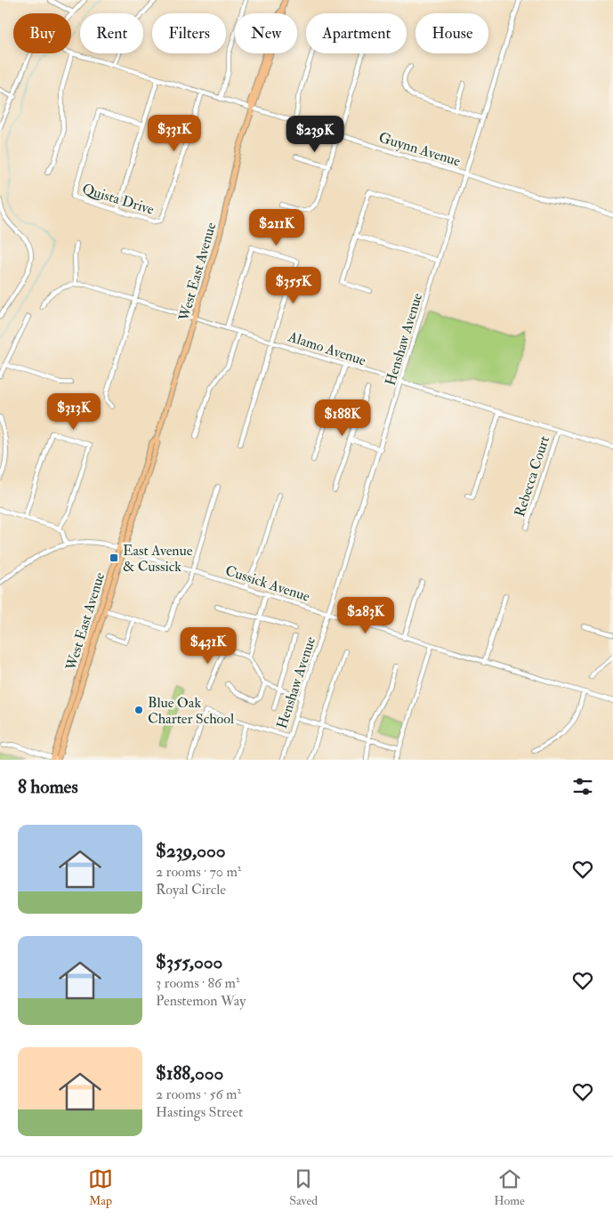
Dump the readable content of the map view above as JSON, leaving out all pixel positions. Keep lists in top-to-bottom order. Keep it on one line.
{"streets":{"main road":["West East Avenue"],"street":["Guynn Avenue","Quista Drive","Henshaw Avenue","Alamo Avenue","Rebecca Court","Cussick Avenue"]},"crossings":[["Guynn Avenue","Quista Drive"],["Guynn Avenue","West East Avenue"],["Guynn Avenue","Henshaw Avenue"],["West East Avenue","Alamo Avenue"],["West East Avenue","Cussick Avenue"],["Henshaw Avenue","Alamo Avenue"],["Henshaw Avenue","Cussick Avenue"],["Alamo Avenue","Rebecca Court"]],"places":{"transit":["East Avenue & Cussick"],"other":["Blue Oak Charter School"]},"page":{"chip":["Buy","Rent","Filters","New","Apartment","House"],"price":["$331K","$239K","$211K","$355K","$313K","$188K","$283K","$431K"],"heading":"8 homes","list":[{"name":"$239,000","note":"2 rooms · 70 m² · Royal Circle"},{"name":"$355,000","note":"3 rooms · 86 m² · Penstemon Way"},{"name":"$188,000","note":"2 rooms · 56 m² · Hastings Street"}],"tabs":["Map","Saved","Home"]}}
